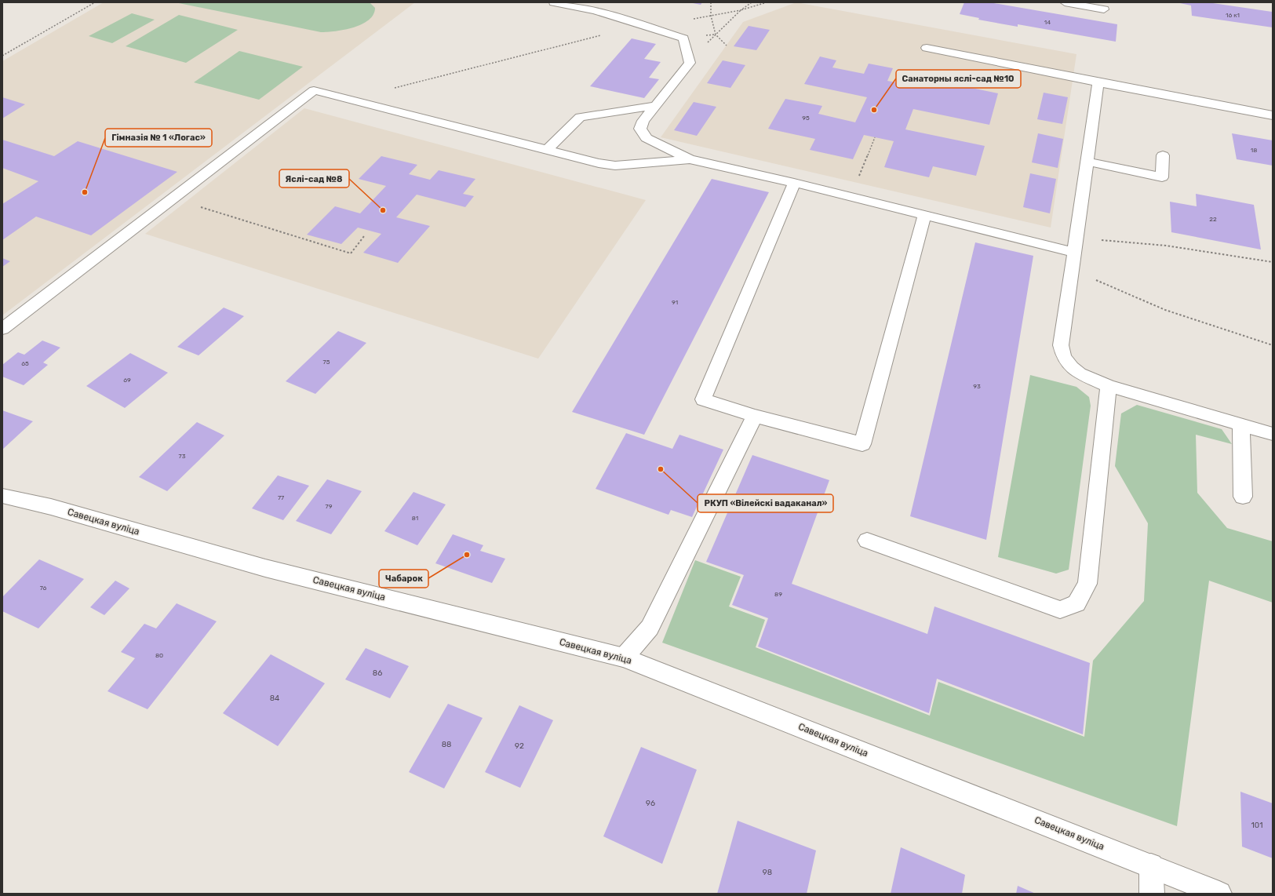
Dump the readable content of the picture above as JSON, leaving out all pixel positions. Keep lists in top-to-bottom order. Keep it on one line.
{"streets":{"street":["Савецкая вуліца"]},"places":["Санаторны яслі-сад №10","Гімназія № 1 «Логас»","Яслі-сад №8","РКУП «Вілейскі вадаканал»","Чабарок"],"house_numbers":["16 к1","14","95","18","22","91","75","65","69","93","73","77","79","81","76","89","80","86","84","88","92","96","101","98"]}
